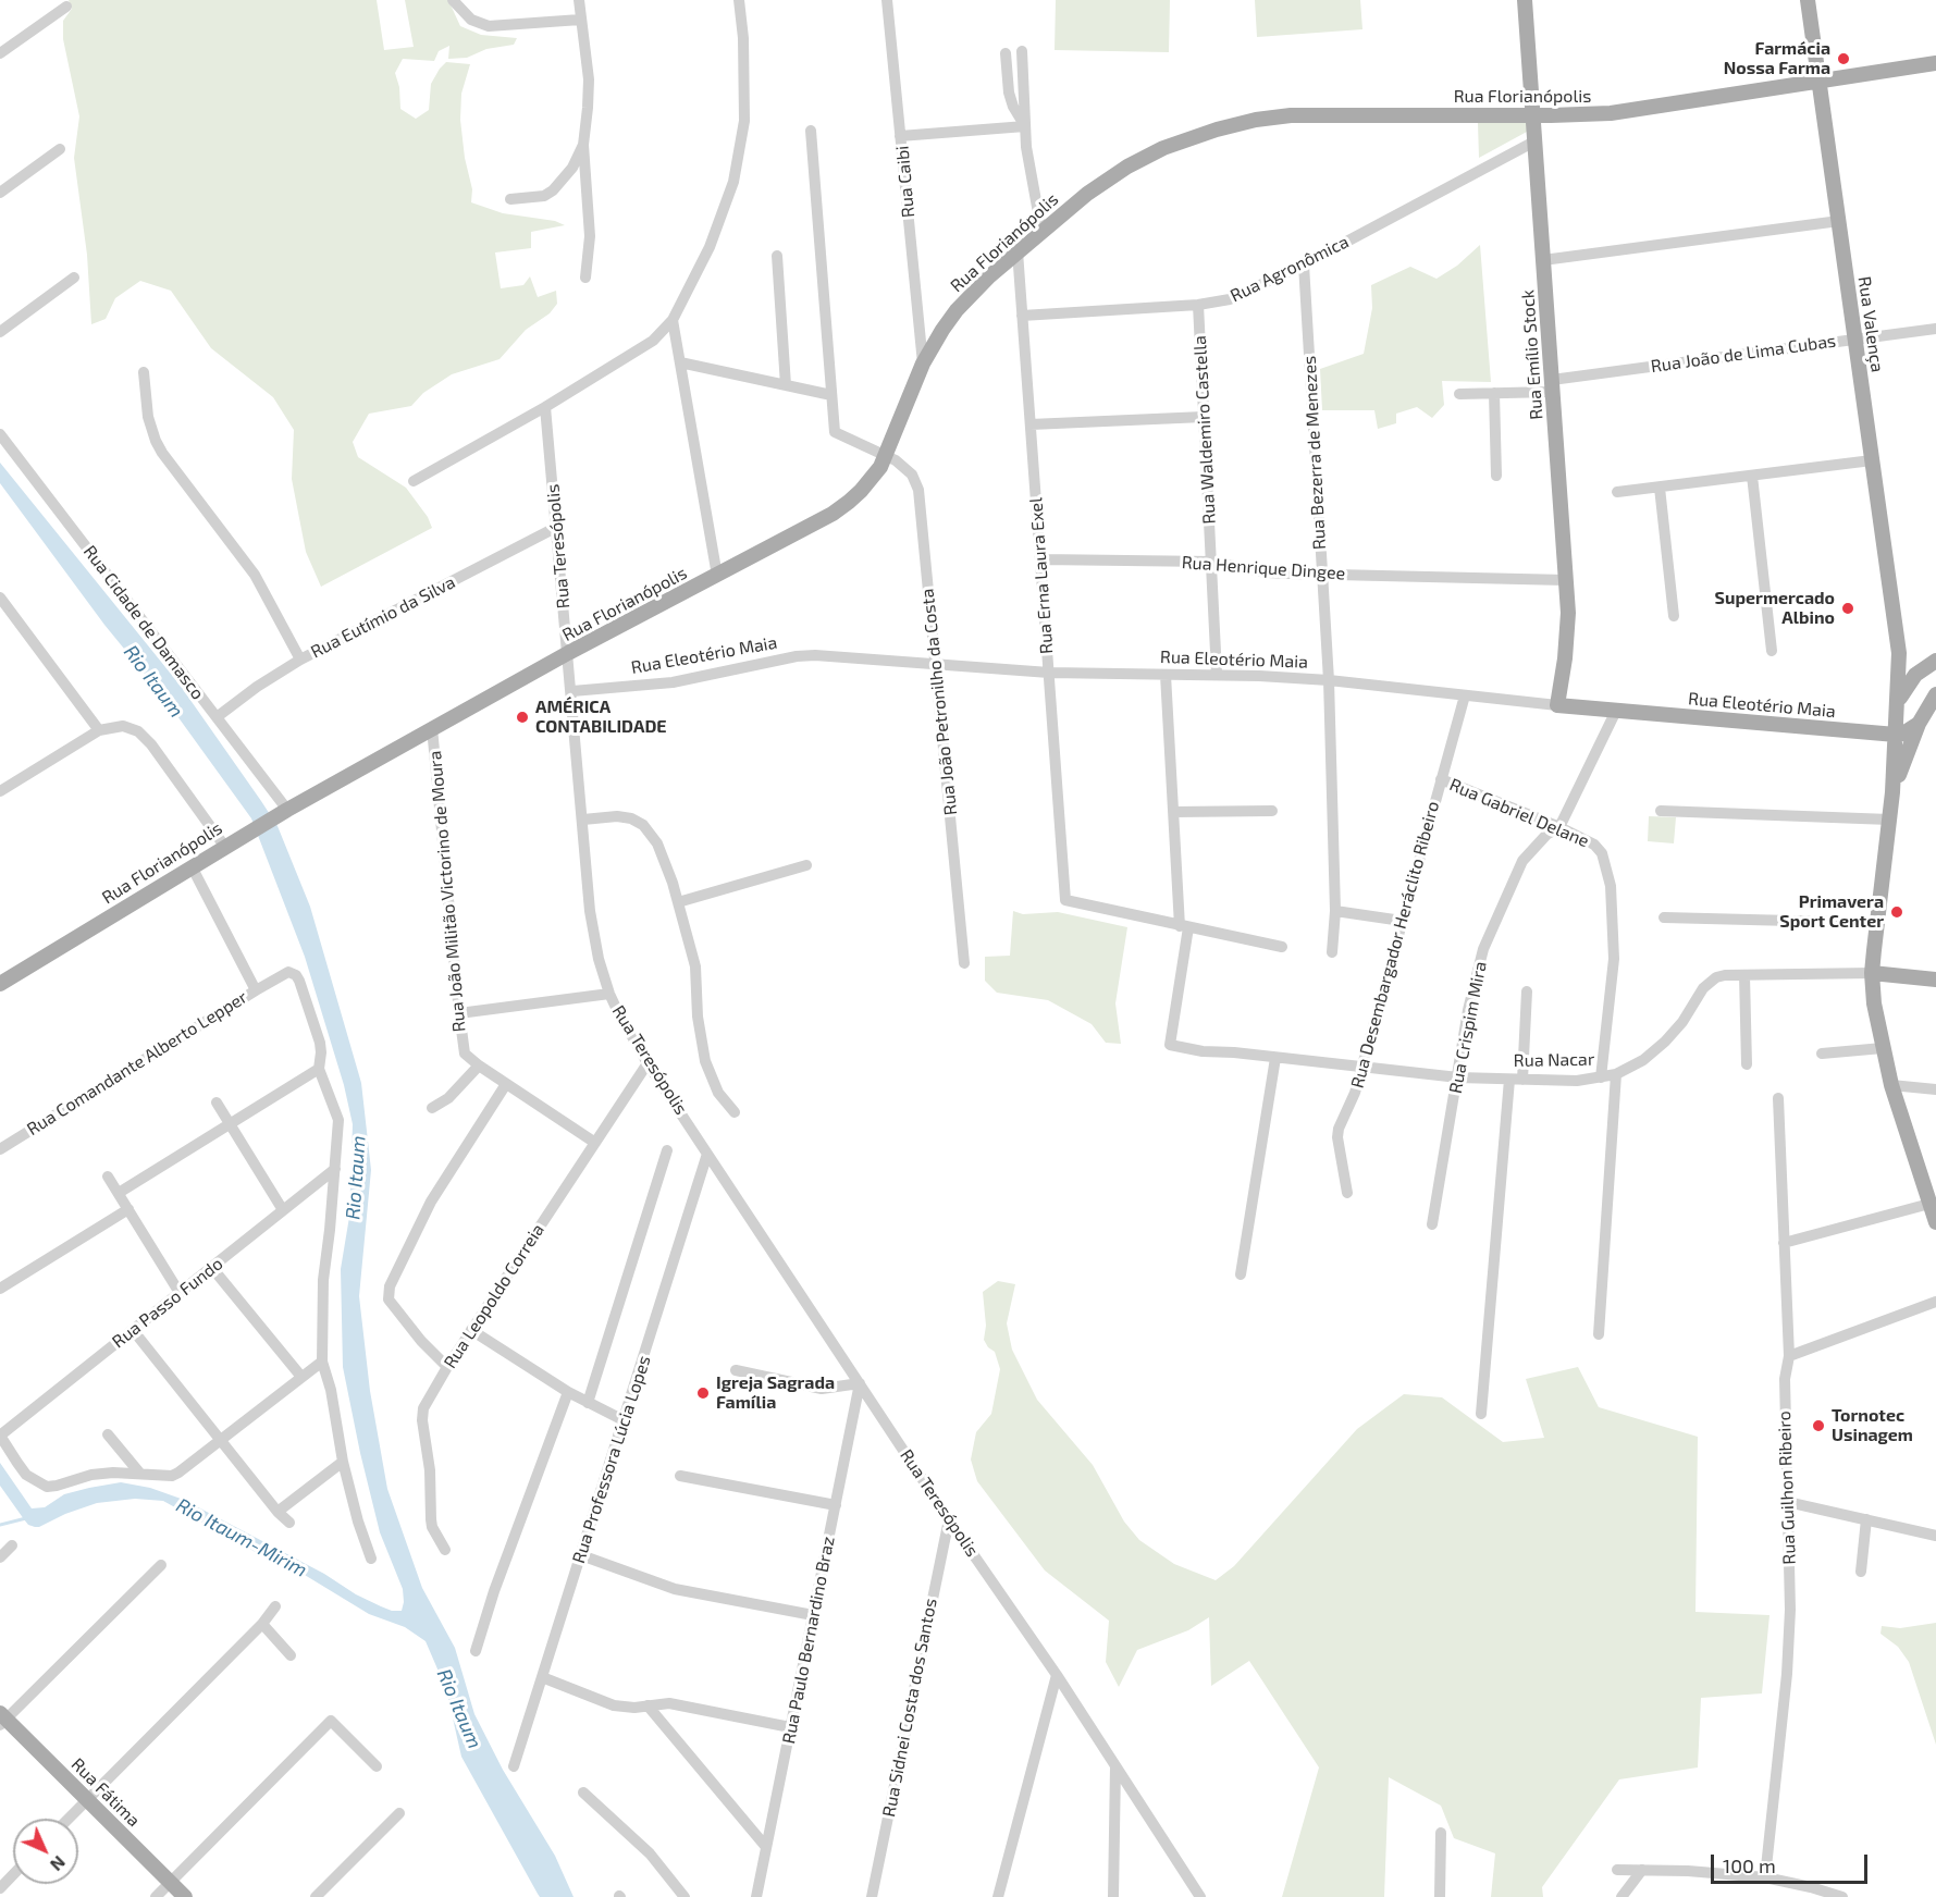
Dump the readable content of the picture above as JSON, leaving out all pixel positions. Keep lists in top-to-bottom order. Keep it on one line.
{"streets":{"main road":["Rua Florianópolis","Rua Valença","Rua Emílio Stock","Rua Eleotério Maia","Rua Nacar","Rua Fátima"],"street":["Rua Caibi","Rua Agronômica","Rua João de Lima Cubas","Rua Waldemiro Castella","Rua Bezerra de Menezes","Rua Teresópolis","Rua Henrique Dingee","Rua Erna Laura Exel","Rua Eutímio da Silva","Rua Cidade de Damasco","Rua João Petronilho da Costa","Rua Gabriel Delane","Rua João Militão Victorino de Moura","Rua Desembargador Heráclito Ribeiro","Rua Crispim Mira","Rua Comandante Alberto Lepper","Rua Leopoldo Correia","Rua Passo Fundo","Rua Professora Lúcia Lopes","Rua Guilhon Ribeiro","Rua Paulo Bernardino Braz","Rua Sidnei Costa dos Santos"]},"crossings":[["Rua Florianópolis","Rua Caibi"],["Rua Florianópolis","Rua Valença"],["Rua Florianópolis","Rua Emílio Stock"],["Rua Florianópolis","Rua Teresópolis"],["Rua Florianópolis","Rua Erna Laura Exel"],["Rua Florianópolis","Rua Cidade de Damasco"],["Rua Florianópolis","Rua João Petronilho da Costa"],["Rua Florianópolis","Rua João Militão Victorino de Moura"],["Rua Florianópolis","Rua Comandante Alberto Lepper"],["Rua Agronômica","Rua Emílio Stock"],["Rua Agronômica","Rua Waldemiro Castella"],["Rua Agronômica","Rua Bezerra de Menezes"],["Rua Agronômica","Rua Erna Laura Exel"],["Rua Valença","Rua João de Lima Cubas"],["Rua Valença","Rua Eleotério Maia"],["Rua João de Lima Cubas","Rua Emílio Stock"],["Rua Emílio Stock","Rua Henrique Dingee"],["Rua Emílio Stock","Rua Eleotério Maia"],["Rua Waldemiro Castella","Rua Henrique Dingee"],["Rua Waldemiro Castella","Rua Eleotério Maia"],["Rua Bezerra de Menezes","Rua Henrique Dingee"],["Rua Bezerra de Menezes","Rua Eleotério Maia"],["Rua Teresópolis","Rua Eutímio da Silva"],["Rua Teresópolis","Rua Eleotério Maia"],["Rua Teresópolis","Rua Leopoldo Correia"],["Rua Teresópolis","Rua Professora Lúcia Lopes"],["Rua Teresópolis","Rua Paulo Bernardino Braz"],["Rua Teresópolis","Rua Sidnei Costa dos Santos"],["Rua Henrique Dingee","Rua Erna Laura Exel"],["Rua Erna Laura Exel","Rua Eleotério Maia"],["Rua Erna Laura Exel","Rua Nacar"],["Rua Eutímio da Silva","Rua Cidade de Damasco"],["Rua Eleotério Maia","Rua João Petronilho da Costa"],["Rua Eleotério Maia","Rua Desembargador Heráclito Ribeiro"],["Rua Eleotério Maia","Rua Crispim Mira"],["Rua Gabriel Delane","Rua Desembargador Heráclito Ribeiro"],["Rua Gabriel Delane","Rua Crispim Mira"],["Rua Gabriel Delane","Rua Nacar"],["Rua João Militão Victorino de Moura","Rua Leopoldo Correia"],["Rua Desembargador Heráclito Ribeiro","Rua Nacar"],["Rua Crispim Mira","Rua Nacar"]],"water":["Rio Itaum","Rio Itaum-Mirim"],"places":["Farmácia Nossa Farma","Supermercado Albino","AMÉRICA CONTABILIDADE","Primavera Sport Center","Igreja Sagrada Família","Tornotec Usinagem"],"scale_bar":"100 m","north":"bottom right"}
